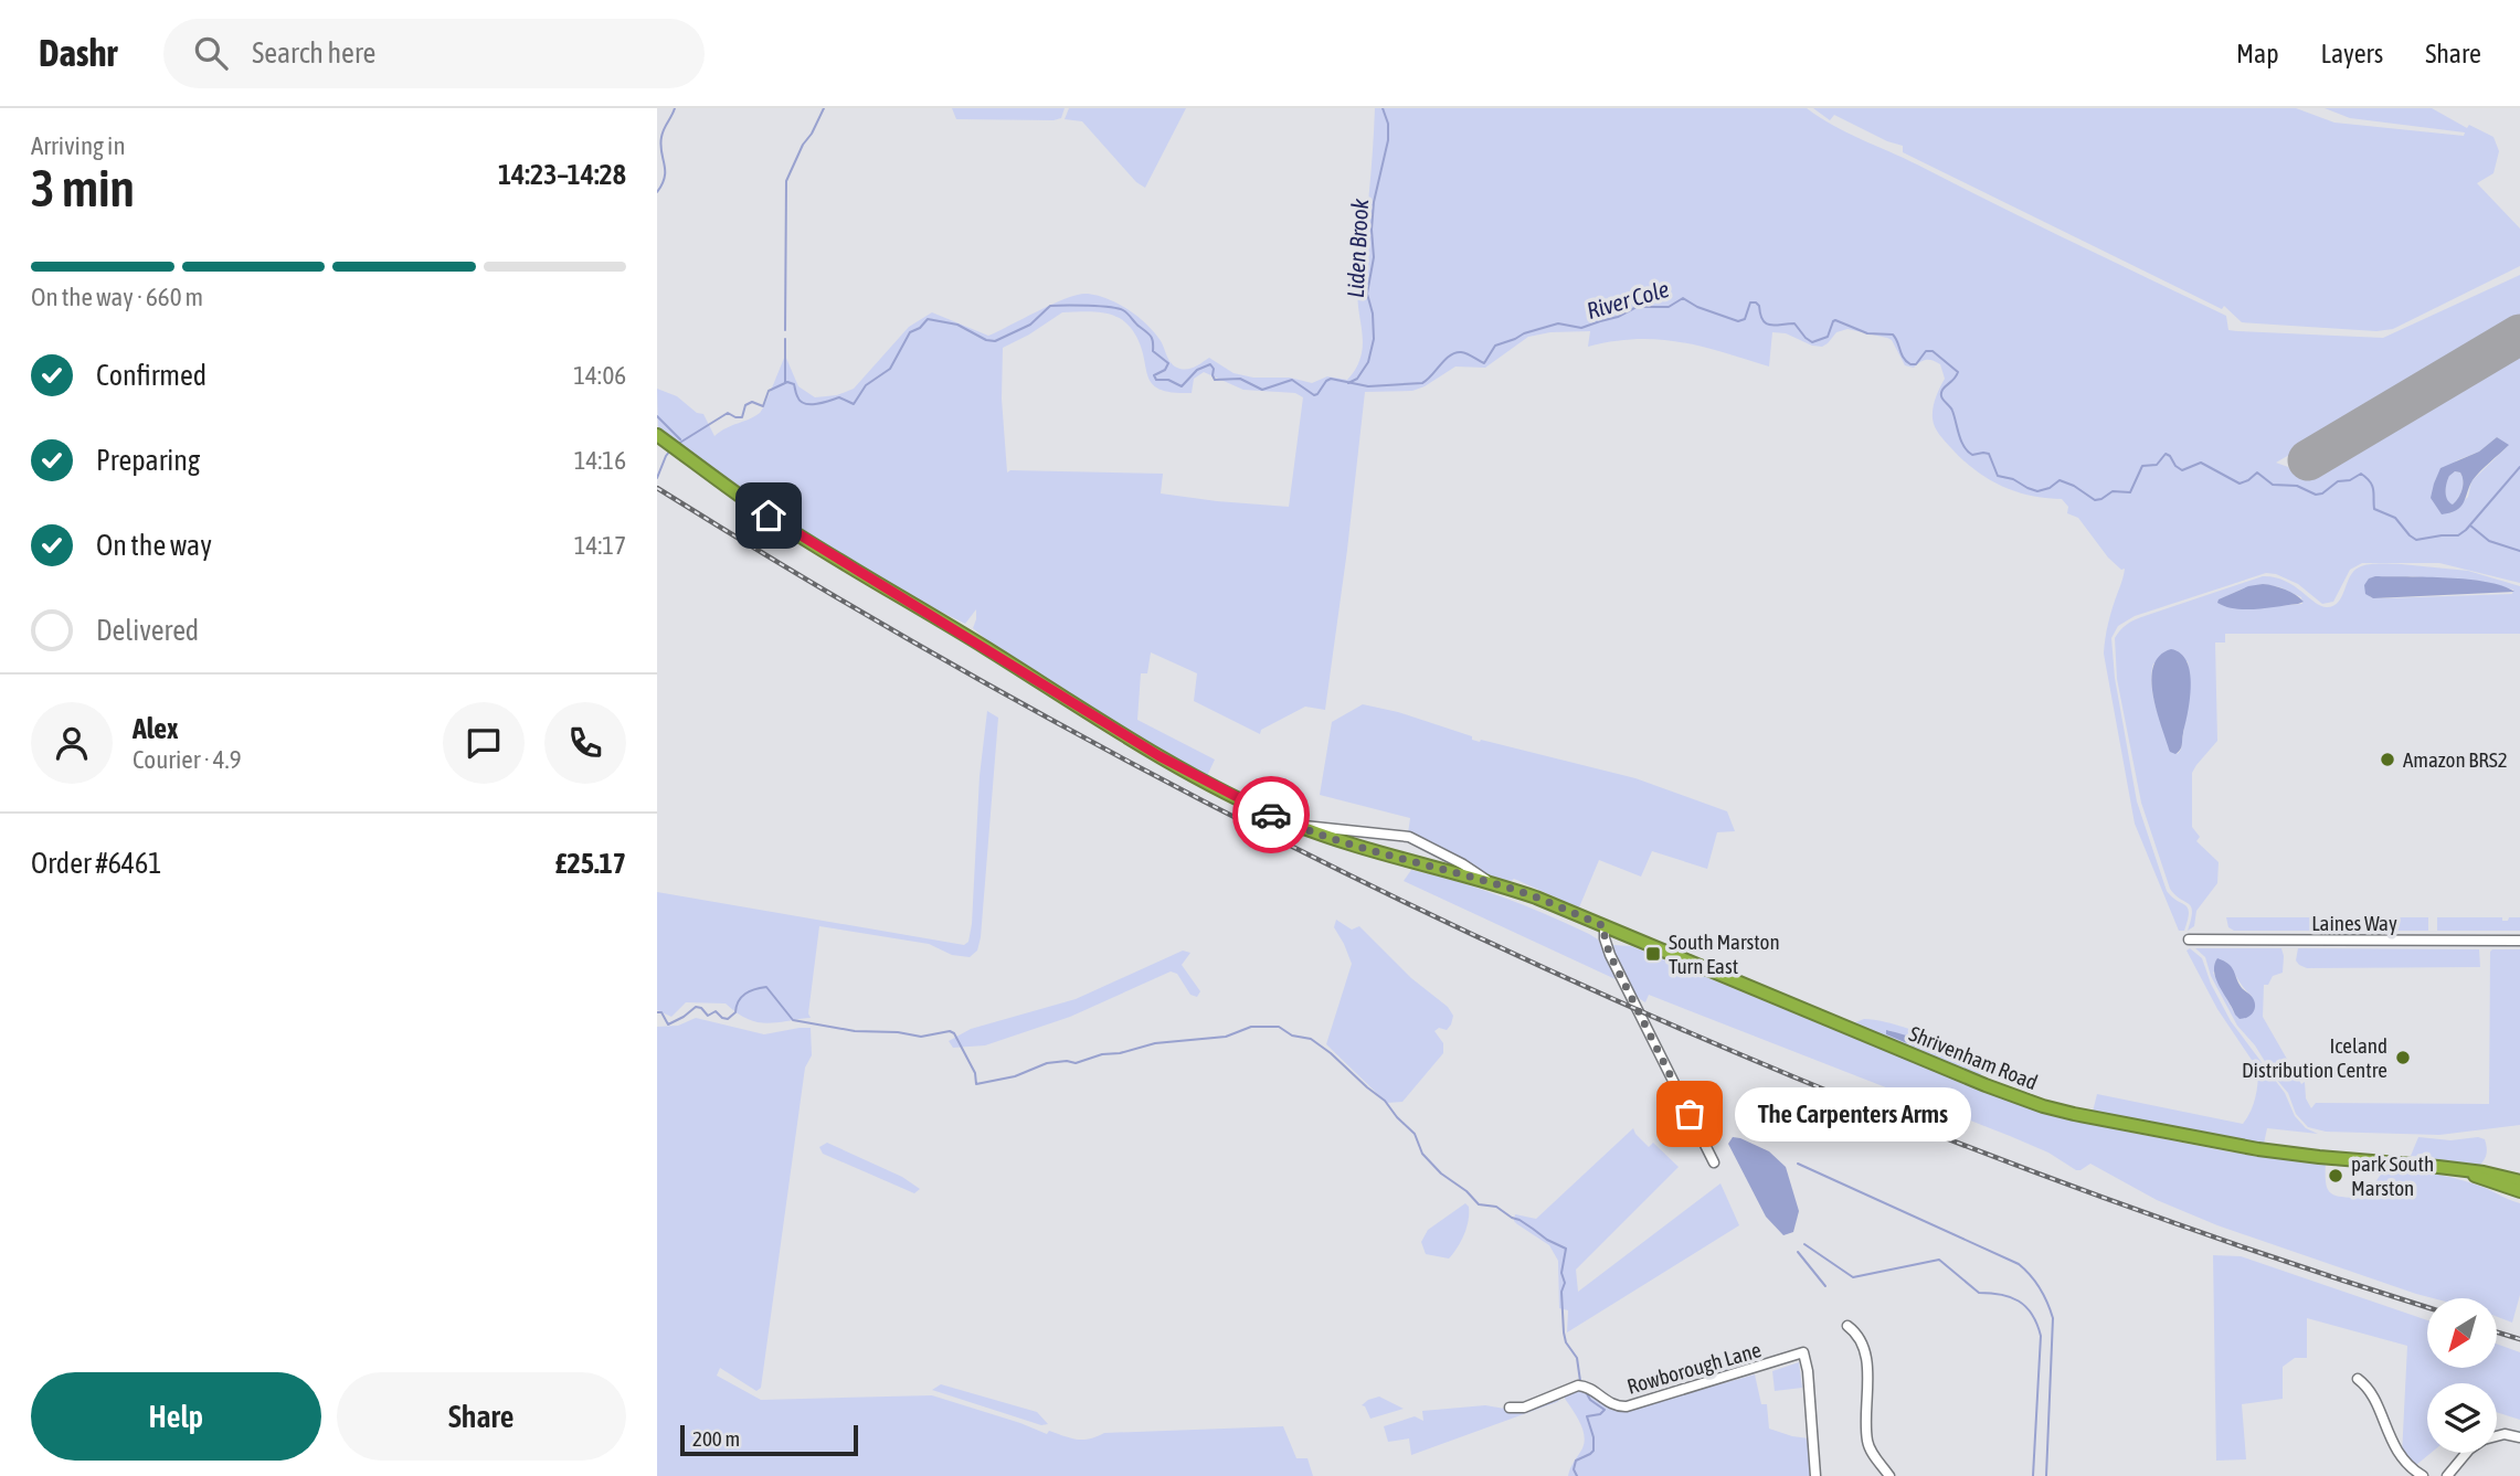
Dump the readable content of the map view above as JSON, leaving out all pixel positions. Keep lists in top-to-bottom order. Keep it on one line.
{"streets":{"highway":["Shrivenham Road"],"street":["Laines Way","Rowborough Lane"]},"water":["Liden Brook","River Cole"],"places":{"other":["Amazon BRS2","Iceland Distribution Centre","The Carpenters Arms","park South Marston"],"transit":["South Marston Turn East"]},"scale_bar":"200 m","north":"bottom left","page":{"header":"Dashr","search":"Search here","nav":["Map","Layers","Share"],"heading":["3 min","Arriving in","14:23–14:28"],"panel":["Alex","Courier · 4.9","Order #6461","£25.17"],"bar":"On the way · 660 m","list":[["Confirmed","14:06"],["Preparing","14:16"],["On the way","14:17"],"Delivered"],"bubble":"The Carpenters Arms","buttons":["Help","Share"],"scale":"200 m"}}
